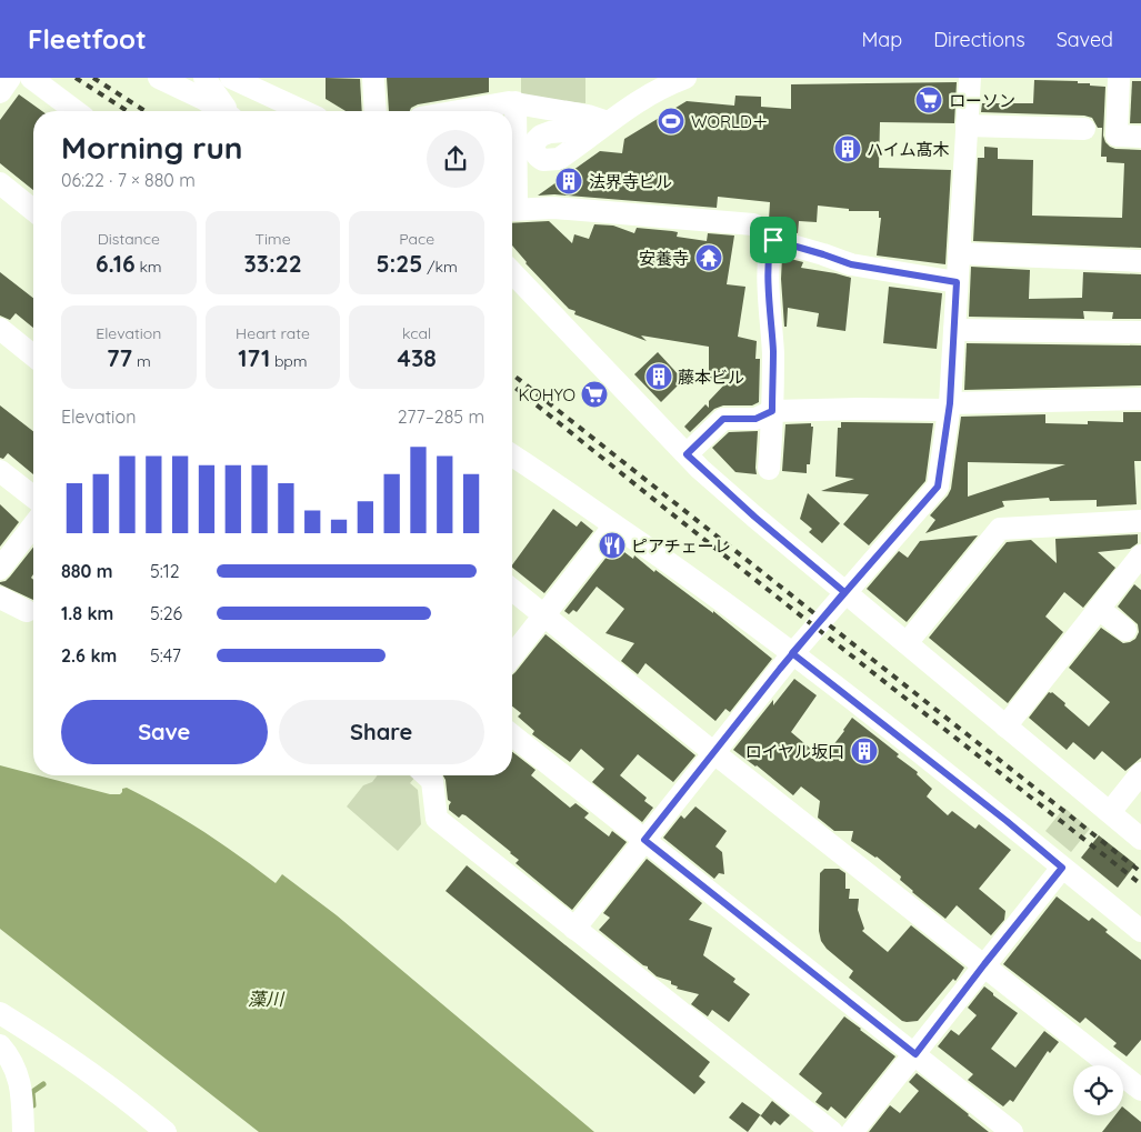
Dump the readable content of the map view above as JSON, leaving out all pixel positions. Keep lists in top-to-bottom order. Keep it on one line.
{"water":["藻川"],"places":{"supermarket":["ローソン","KOHYO"],"sports":["WORLD＋"],"building":["ハイム髙木","法界寺ビル","藤本ビル","ロイヤル坂口"],"temple":["安養寺"],"restaurant":["ピアチェーレ"]},"page":{"header":"Fleetfoot","nav":["Map","Directions","Saved"],"heading":["Morning run","06:22 · 7 × 880 m"],"stats":[["Distance","6.16 km"],["Time","33:22"],["Pace","5:25 /km"],["Elevation","77 m"],["Heart rate","171 bpm"],["kcal","438"]],"chart":["Elevation","277–285 m"],"list":[{"name":"880 m","note":"5:12"},{"name":"1.8 km","note":"5:26"},{"name":"2.6 km","note":"5:47"}],"buttons":["Save","Share"]}}
